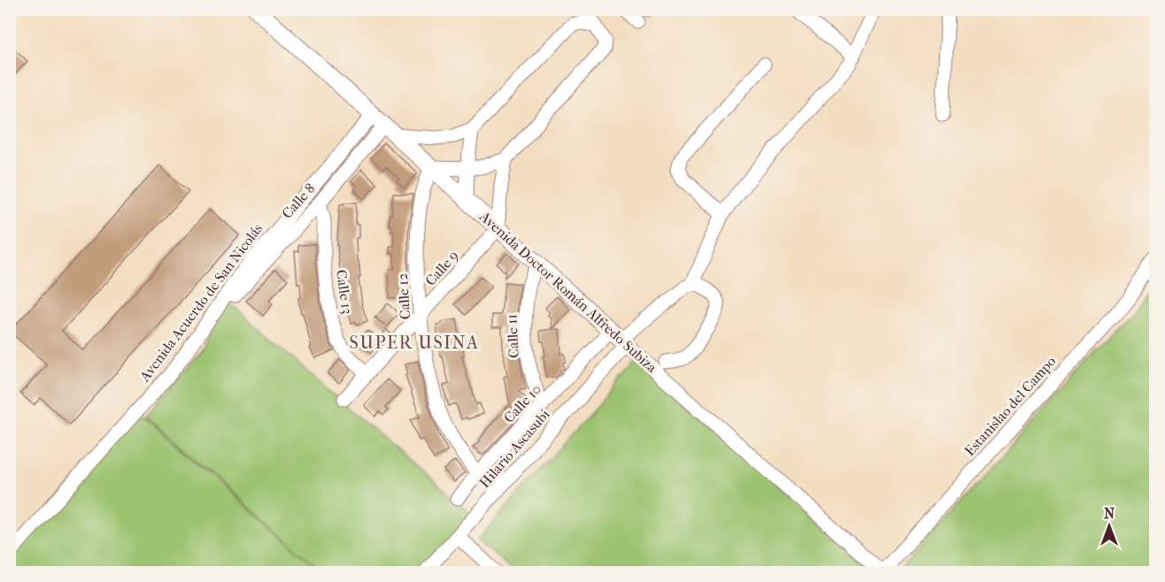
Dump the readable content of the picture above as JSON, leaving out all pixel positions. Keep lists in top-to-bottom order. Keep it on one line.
{"streets":{"main road":["Avenida Doctor Román Alfredo Subiza"],"street":["Calle 8","Calle 9","Calle 13","Calle 12","Avenida Acuerdo de San Nicolás","Calle 11","Calle 10","Estanislao del Campo","Hilario Ascasubi"]},"crossings":[["Calle 8","Calle 13"],["Calle 8","Avenida Doctor Román Alfredo Subiza"],["Calle 8","Avenida Acuerdo de San Nicolás"],["Calle 9","Calle 13"],["Calle 9","Avenida Doctor Román Alfredo Subiza"],["Calle 9","Calle 12"],["Avenida Doctor Román Alfredo Subiza","Calle 12"],["Avenida Doctor Román Alfredo Subiza","Avenida Acuerdo de San Nicolás"],["Avenida Doctor Román Alfredo Subiza","Calle 11"],["Avenida Doctor Román Alfredo Subiza","Calle 10"],["Avenida Doctor Román Alfredo Subiza","Estanislao del Campo"],["Avenida Doctor Román Alfredo Subiza","Hilario Ascasubi"],["Calle 12","Calle 10"],["Calle 11","Calle 10"],["Calle 10","Hilario Ascasubi"]],"districts":["SUPER USINA"],"north":"top"}
